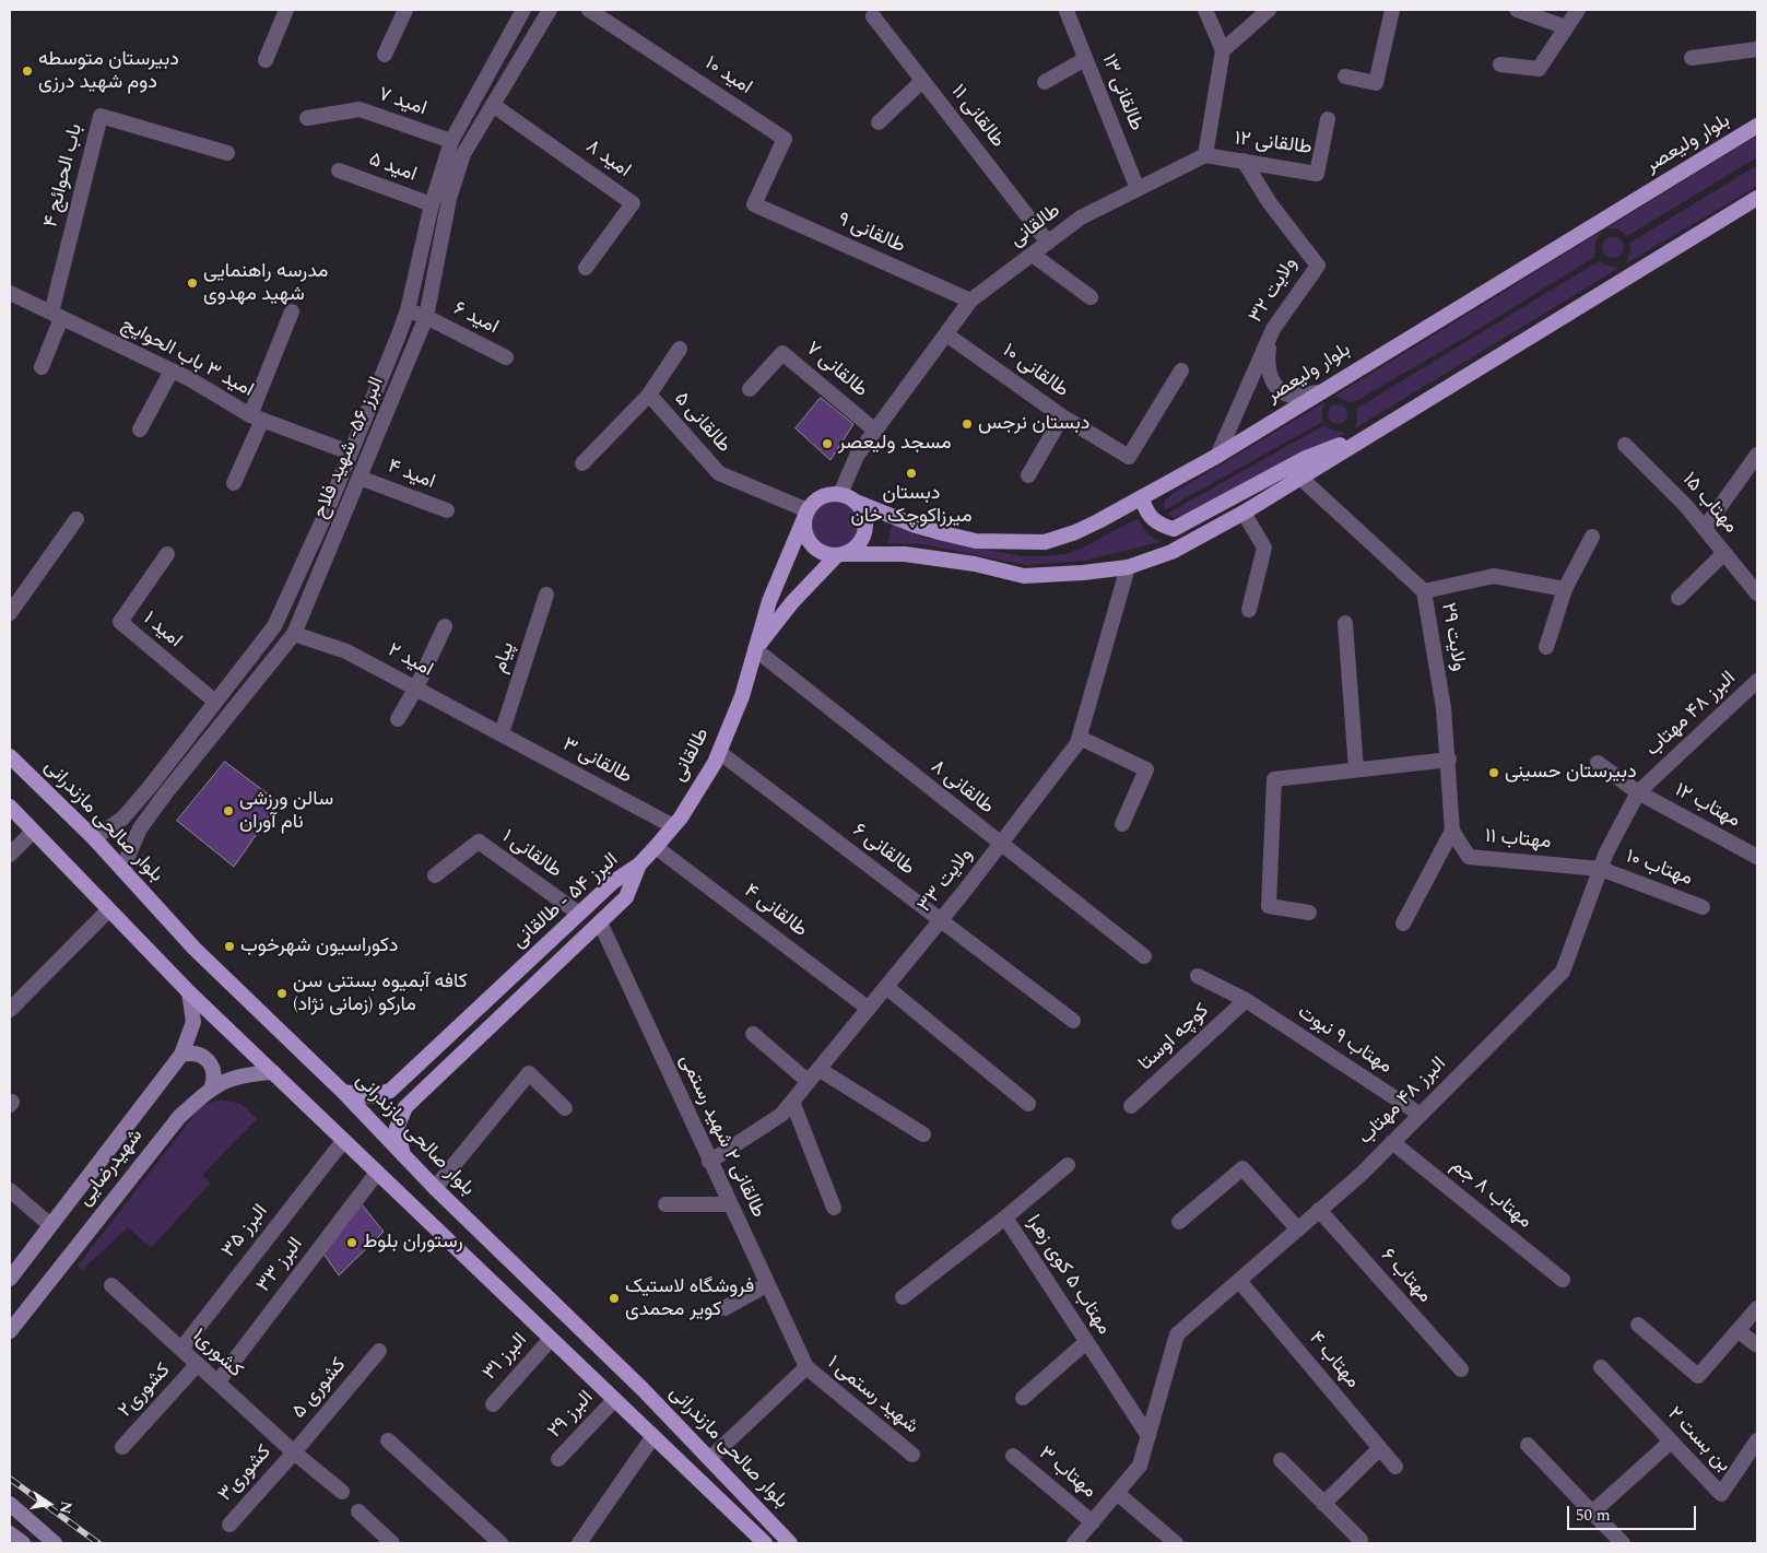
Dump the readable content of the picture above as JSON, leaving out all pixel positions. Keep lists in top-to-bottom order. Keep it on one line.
{"streets":{"main road":["بلوار ولیعصر","طالقانی","بلوار صالحی مازندرانی","البرز ۵۴ - طالقانی","شهیدرضایی"],"street":["امید ۱۰","طالقانی ۱۳","امید ۷","طالقانی ۱۱","طالقانی ۱۲","امید ۸","امید ۵","باب الحوائج ۴","طالقانی ۹","ولایت ۳۲","امید ۶","امید ۳ باب الحوایج","طالقانی ۷","طالقانی ۱۰","طالقانی ۵","البرز ۵۶- شهید فلاح","امید ۴","مهتاب ۱۵","امید ۱","ولایت ٢٩","پیام","امید ۲","البرز ۴۸ مهتاب","طالقانی ۳","طالقانی ۸","مهتاب ۱۲","مهتاب ۱۱","طالقانی ۶","طالقانی ۱","مهتاب ۱۰","ولایت ٣۳","طالقانی ۴","کوچه اوستا","مهتاب ۹ نبوت","طالقانی ۲ شهید رستمی","مهتاب ۸ جم","البرز ۳۵","البرز ۳۳","مهتاب ۵ کوی زهرا","مهتاب ۶","کشوری۱","البرز ۳۱","مهتاب ۴","کشوری ۵","کشوری۲","شهید رستمی ۱","البرز ۲۹","بن بست ۲","مهتاب ۳","کشوری۳"]},"crossings":[["امید ۱۰","طالقانی ۹"],["طالقانی ۱۳","طالقانی"],["امید ۷","البرز ۵۶- شهید فلاح"],["طالقانی ۱۱","طالقانی"],["طالقانی ۱۲","طالقانی"],["طالقانی ۱۲","ولایت ۳۲"],["بلوار ولیعصر","طالقانی"],["بلوار ولیعصر","ولایت ۳۲"],["بلوار ولیعصر","طالقانی ۵"],["امید ۸","البرز ۵۶- شهید فلاح"],["امید ۵","البرز ۵۶- شهید فلاح"],["باب الحوائج ۴","امید ۳ باب الحوایج"],["طالقانی","طالقانی ۹"],["طالقانی","طالقانی ۷"],["طالقانی","طالقانی ۱۰"],["طالقانی","طالقانی ۵"],["طالقانی","طالقانی ۳"],["طالقانی","طالقانی ۸"],["طالقانی","طالقانی ۶"],["طالقانی","البرز ۵۴ - طالقانی"],["طالقانی","طالقانی ۴"],["امید ۶","البرز ۵۶- شهید فلاح"],["امید ۳ باب الحوایج","البرز ۵۶- شهید فلاح"],["البرز ۵۶- شهید فلاح","امید ۴"],["البرز ۵۶- شهید فلاح","امید ۱"],["البرز ۵۶- شهید فلاح","امید ۲"],["البرز ۵۶- شهید فلاح","بلوار صالحی مازندرانی"],["پیام","امید ۲"],["پیام","طالقانی ۳"],["امید ۲","طالقانی ۳"],["البرز ۴۸ مهتاب","مهتاب ۱۲"],["البرز ۴۸ مهتاب","مهتاب ۱۱"],["البرز ۴۸ مهتاب","مهتاب ۱۰"],["البرز ۴۸ مهتاب","مهتاب ۹ نبوت"],["البرز ۴۸ مهتاب","مهتاب ۸ جم"],["البرز ۴۸ مهتاب","مهتاب ۵ کوی زهرا"],["البرز ۴۸ مهتاب","مهتاب ۶"],["البرز ۴۸ مهتاب","مهتاب ۴"],["البرز ۴۸ مهتاب","مهتاب ۳"],["طالقانی ۸","ولایت ٣۳"],["بلوار صالحی مازندرانی","البرز ۵۴ - طالقانی"],["بلوار صالحی مازندرانی","شهیدرضایی"],["بلوار صالحی مازندرانی","البرز ۳۵"],["بلوار صالحی مازندرانی","البرز ۳۳"],["بلوار صالحی مازندرانی","البرز ۳۱"],["بلوار صالحی مازندرانی","البرز ۲۹"],["مهتاب ۱۱","مهتاب ۱۰"],["طالقانی ۶","ولایت ٣۳"],["طالقانی ۱","البرز ۵۴ - طالقانی"],["ولایت ٣۳","طالقانی ۴"],["ولایت ٣۳","طالقانی ۲ شهید رستمی"],["البرز ۵۴ - طالقانی","طالقانی ۲ شهید رستمی"],["کوچه اوستا","مهتاب ۹ نبوت"],["طالقانی ۲ شهید رستمی","شهید رستمی ۱"],["البرز ۳۵","کشوری۱"],["البرز ۳۳","کشوری۱"],["کشوری۱","کشوری ۵"],["کشوری۱","کشوری۲"],["کشوری۱","کشوری۳"],["کشوری ۵","کشوری۳"]],"places":["دبیرستان متوسطه دوم شهید درزی","مدرسه راهنمایی شهید مهدوی","دبستان نرجس","مسجد ولیعصر","دبستان میرزاکوچک خان","دبیرستان حسینی","سالن ورزشی نام آوران","دکوراسیون شهرخوب","کافه آبمیوه بستنی سن مارکو (زمانی نژاد)","رستوران بلوط","فروشگاه لاستیک کویر محمدی"],"scale_bar":"50 m","north":"right"}
